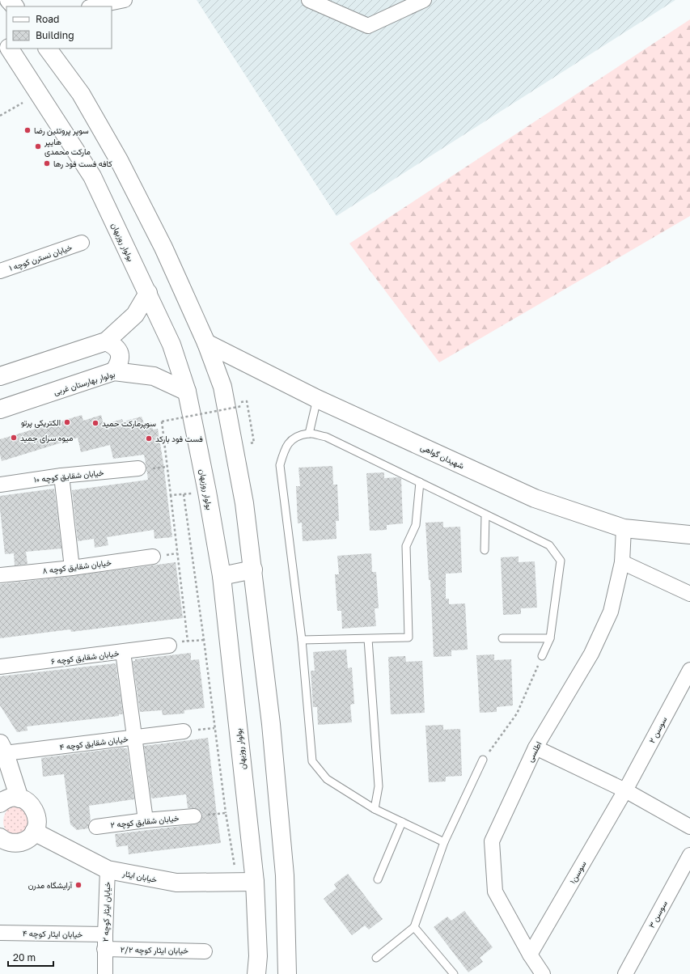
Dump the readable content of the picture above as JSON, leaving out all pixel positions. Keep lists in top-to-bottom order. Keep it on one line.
{"streets":{"main road":["بولوار روزبهان","بولوار بهارستان غربی","شهیدان گواهی","خیابان ایثار"],"street":["خیابان نسترن کوچه ۱","خیابان شقایق کوچه ۱۰","خیابان شقایق کوچه ۸","خیابان شقایق کوچه ۶","سوسن ۲","خیابان شقایق کوچه ۴","اطلسی","خیابان شقایق کوچه ۲","سوسن۱","خیابان ایثار کوچه ۲","سوسن ۳","خیابان ایثار کوچه ۴","خیابان ایثار کوچه ۲/۲"]},"crossings":[["بولوار روزبهان","بولوار بهارستان غربی"],["بولوار روزبهان","خیابان ایثار"],["شهیدان گواهی","اطلسی"],["سوسن ۲","سوسن۱"],["اطلسی","سوسن۱"],["خیابان ایثار","خیابان ایثار کوچه ۲"],["خیابان ایثار کوچه ۲","خیابان ایثار کوچه ۴"],["خیابان ایثار کوچه ۲","خیابان ایثار کوچه ۲/۲"],["خیابان ایثار کوچه ۴","خیابان ایثار کوچه ۲/۲"]],"places":["سوپر پروتئین رضا","هایپر مارکت محمدی","کافه فست فود رها","الکتریکی پرتو","سوپرمارکت حمید","میوه سرای جمید","فست فود بارکد","آرایشگاه مدرن"],"legend":["Road","Building"],"scale_bar":"20 m"}
